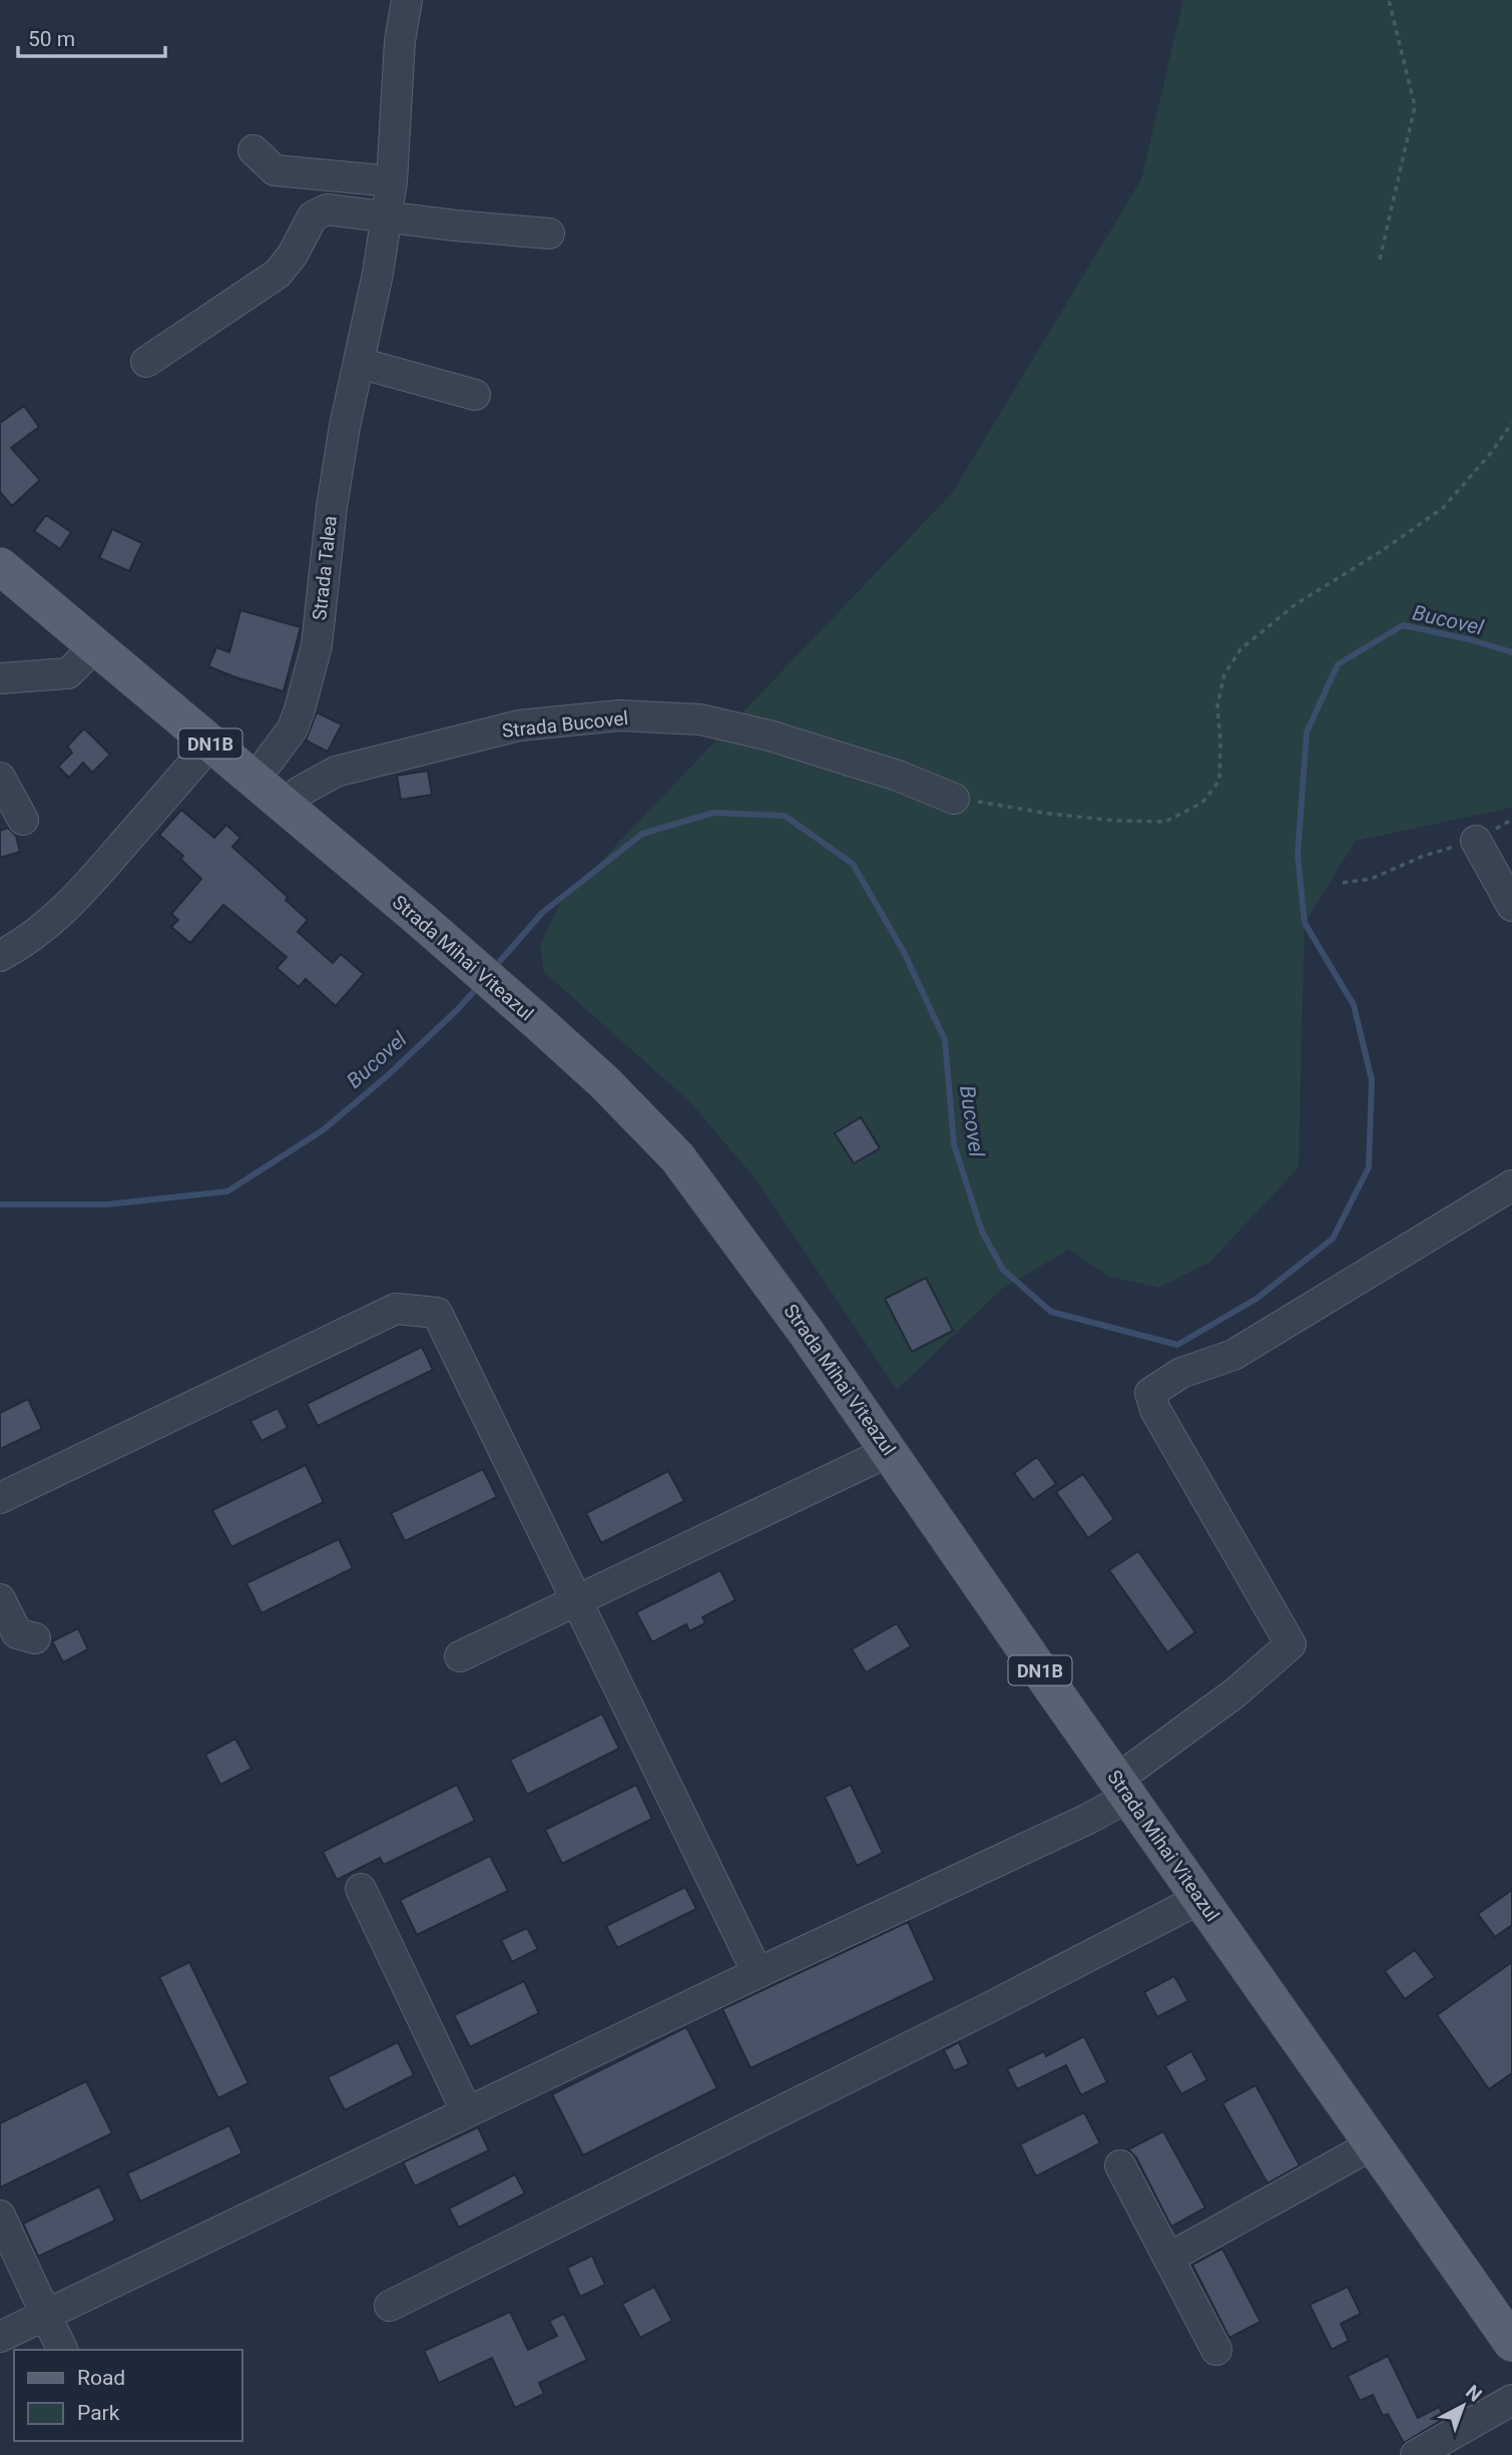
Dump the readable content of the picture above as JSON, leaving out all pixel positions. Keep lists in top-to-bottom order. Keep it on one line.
{"streets":{"main road":["DN1B","Strada Mihai Viteazul"],"street":["Strada Talea","Strada Bucovel"]},"crossings":[["Strada Talea","Strada Mihai Viteazul"],["Strada Bucovel","Strada Mihai Viteazul"]],"water":["Bucovel"],"legend":["Road","Park"],"scale_bar":"50 m","north":"top right"}
